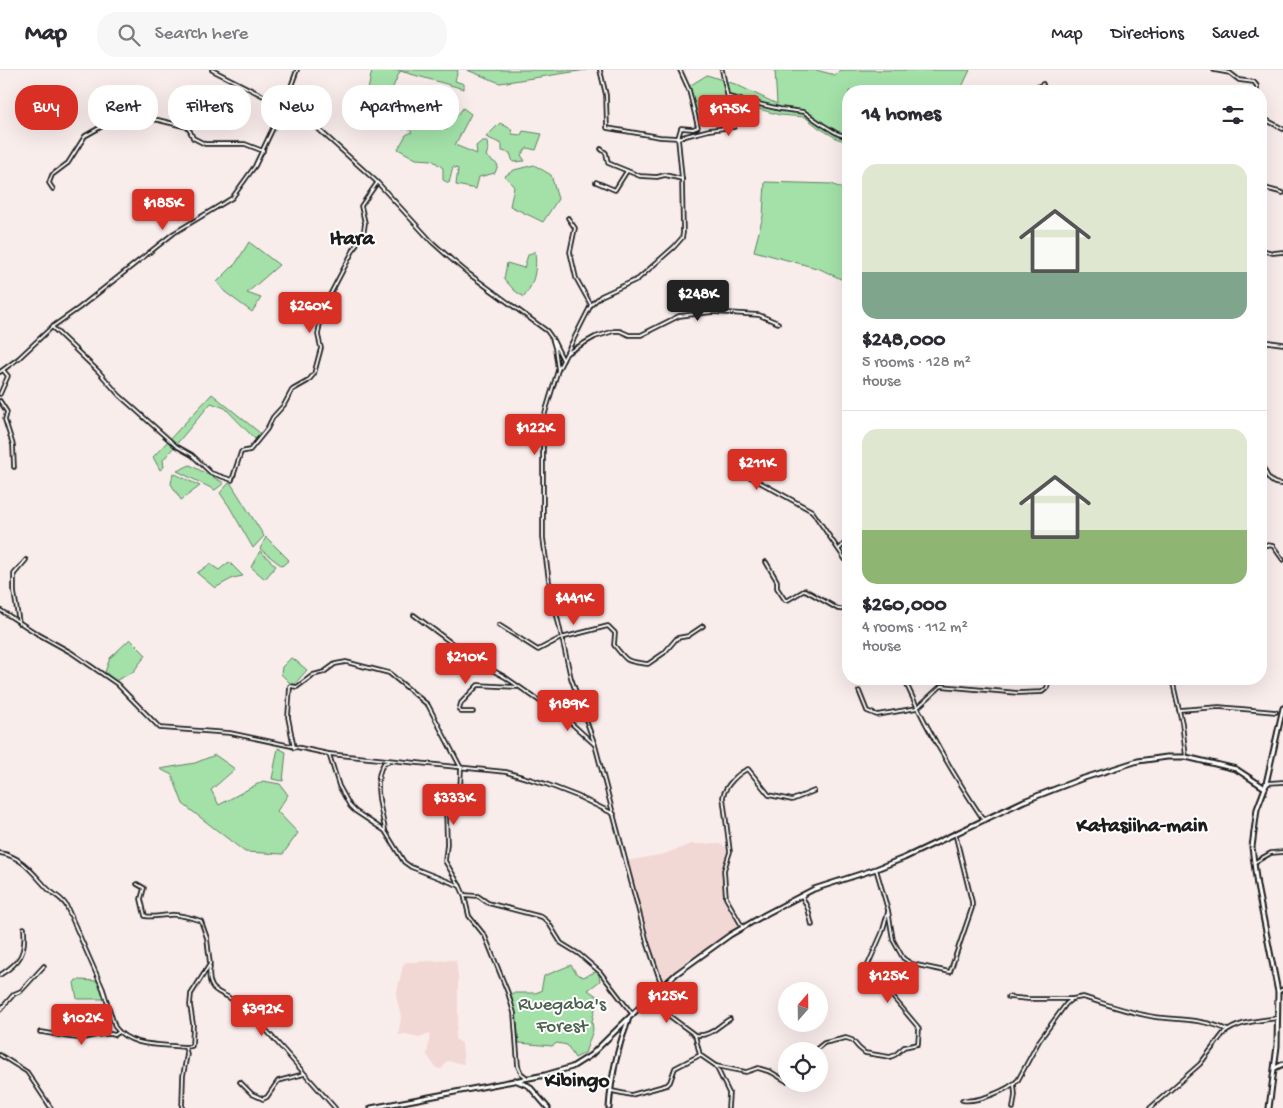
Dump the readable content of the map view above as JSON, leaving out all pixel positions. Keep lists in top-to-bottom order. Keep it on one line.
{"districts":["Itara","Katasiiha-main","Kibingo"],"parks":["Rwegaba's Forest"],"north":"top","page":{"header":"Map","search":"Search here","nav":["Map","Directions","Saved"],"chip":["Buy","Rent","Filters","New","Apartment"],"heading":"14 homes","price":["$175K","$185K","$248K","$260K","$122K","$211K","$441K","$210K","$189K","$333K","$125K","$125K","$392K","$102K"],"list":[{"name":"$248,000","note":"5 rooms · 128 m² · House"},{"name":"$260,000","note":"4 rooms · 112 m² · House"}]}}
